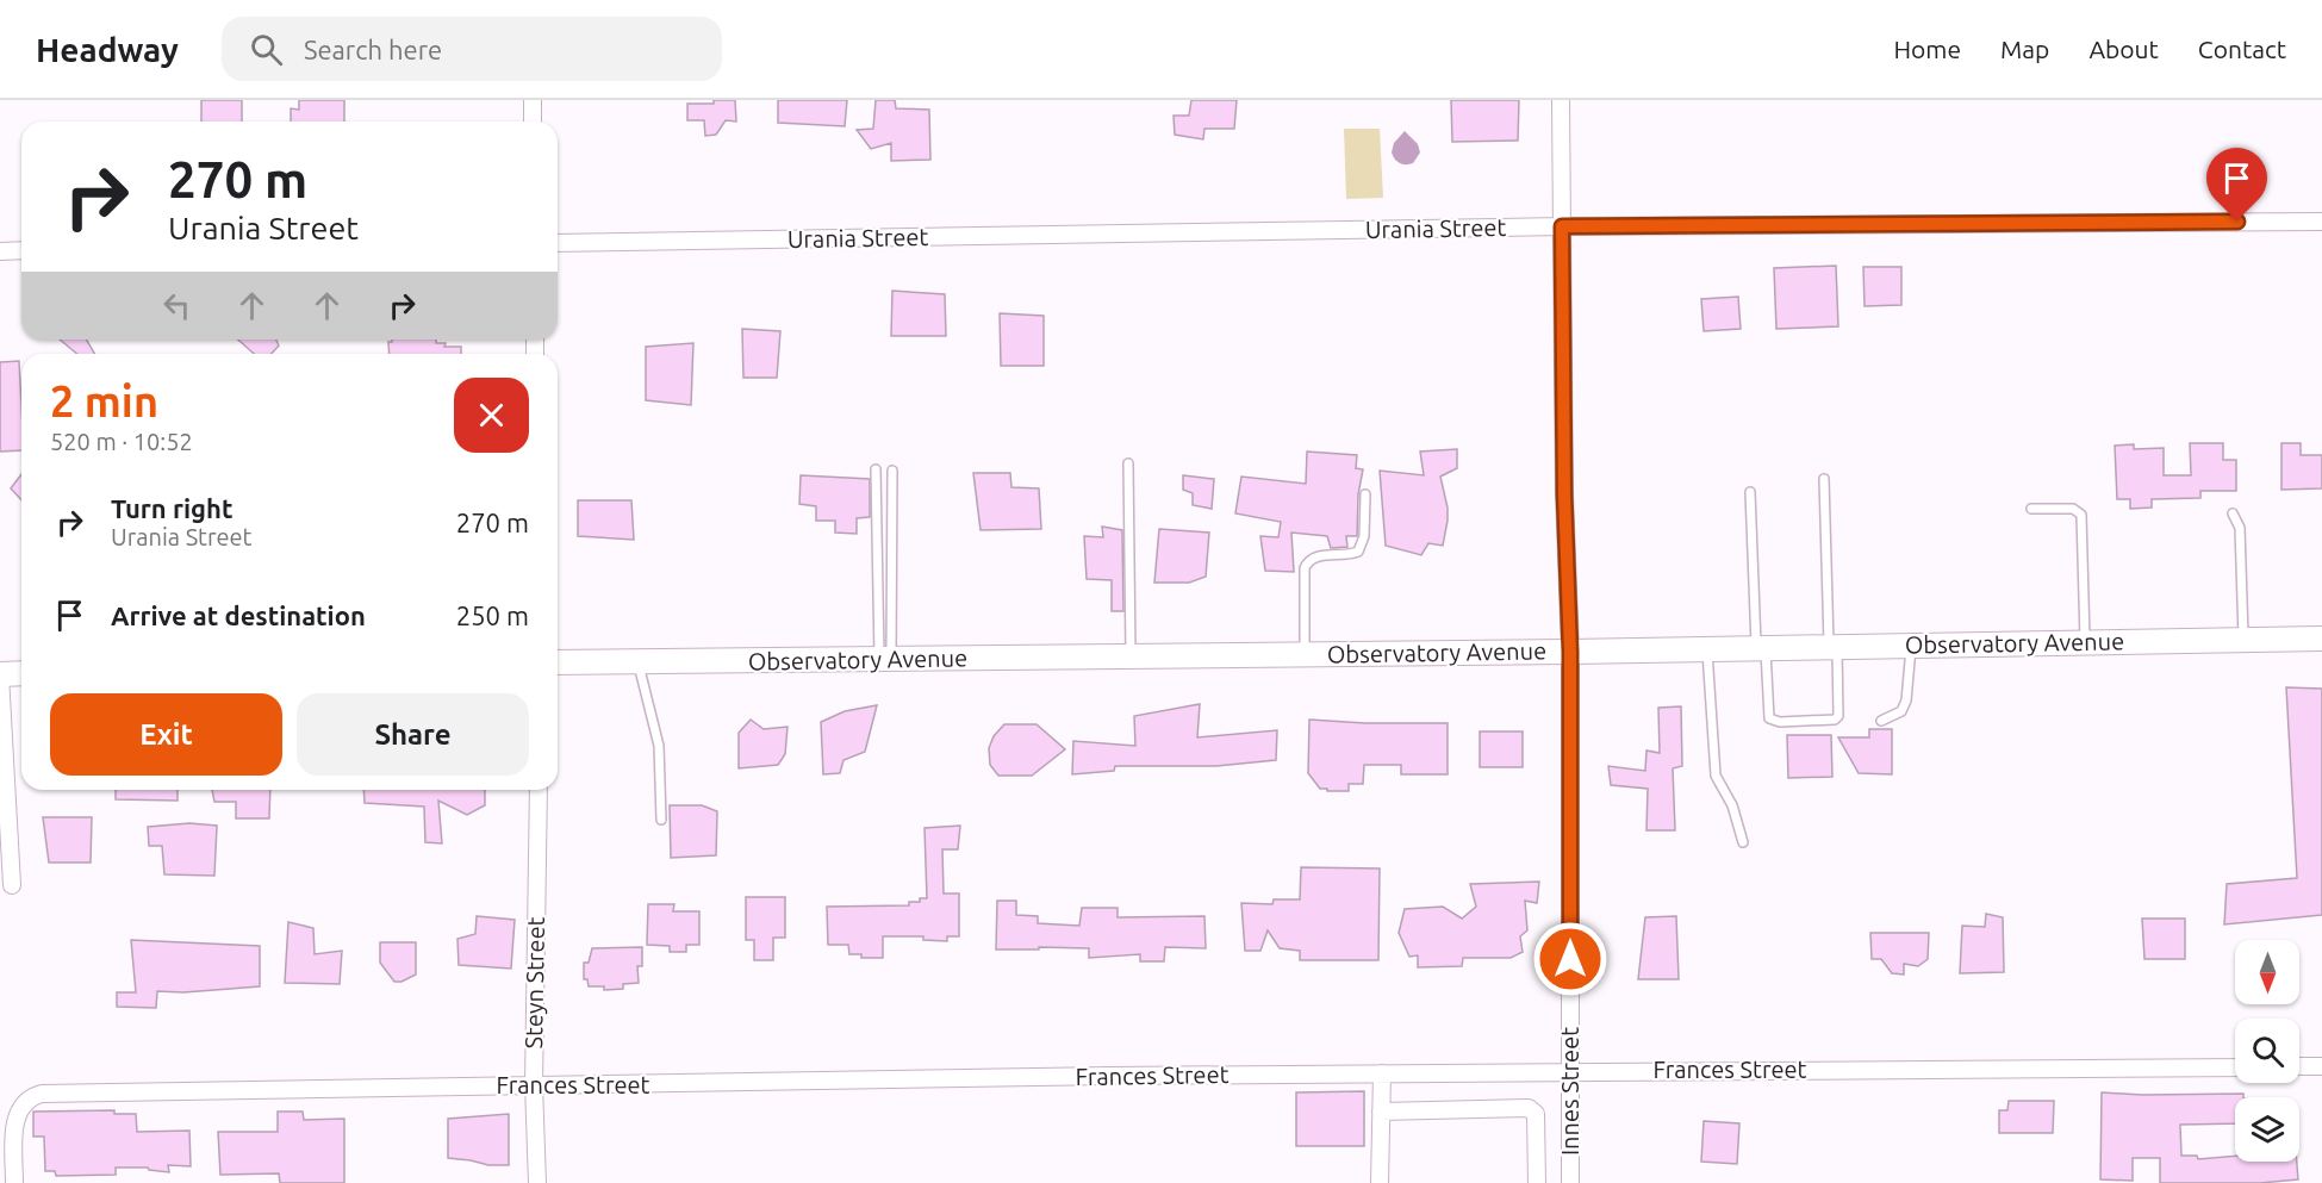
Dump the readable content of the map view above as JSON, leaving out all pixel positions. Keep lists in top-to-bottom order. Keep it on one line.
{"streets":{"main road":["Observatory Avenue"],"street":["Urania Street","Steyn Street","Frances Street","Innes Street"]},"crossings":[["Urania Street","Innes Street"],["Observatory Avenue","Innes Street"],["Steyn Street","Frances Street"],["Frances Street","Innes Street"]],"north":"bottom","page":{"header":"Headway","search":"Search here","nav":["Home","Map","About","Contact"],"turn":["270 m","Urania Street"],"heading":["2 min","520 m · 10:52"],"list":[{"name":"Turn right","note":"Urania Street","value":"270 m"},{"name":"Arrive at destination","value":"250 m"}],"buttons":["Exit","Share"]}}
